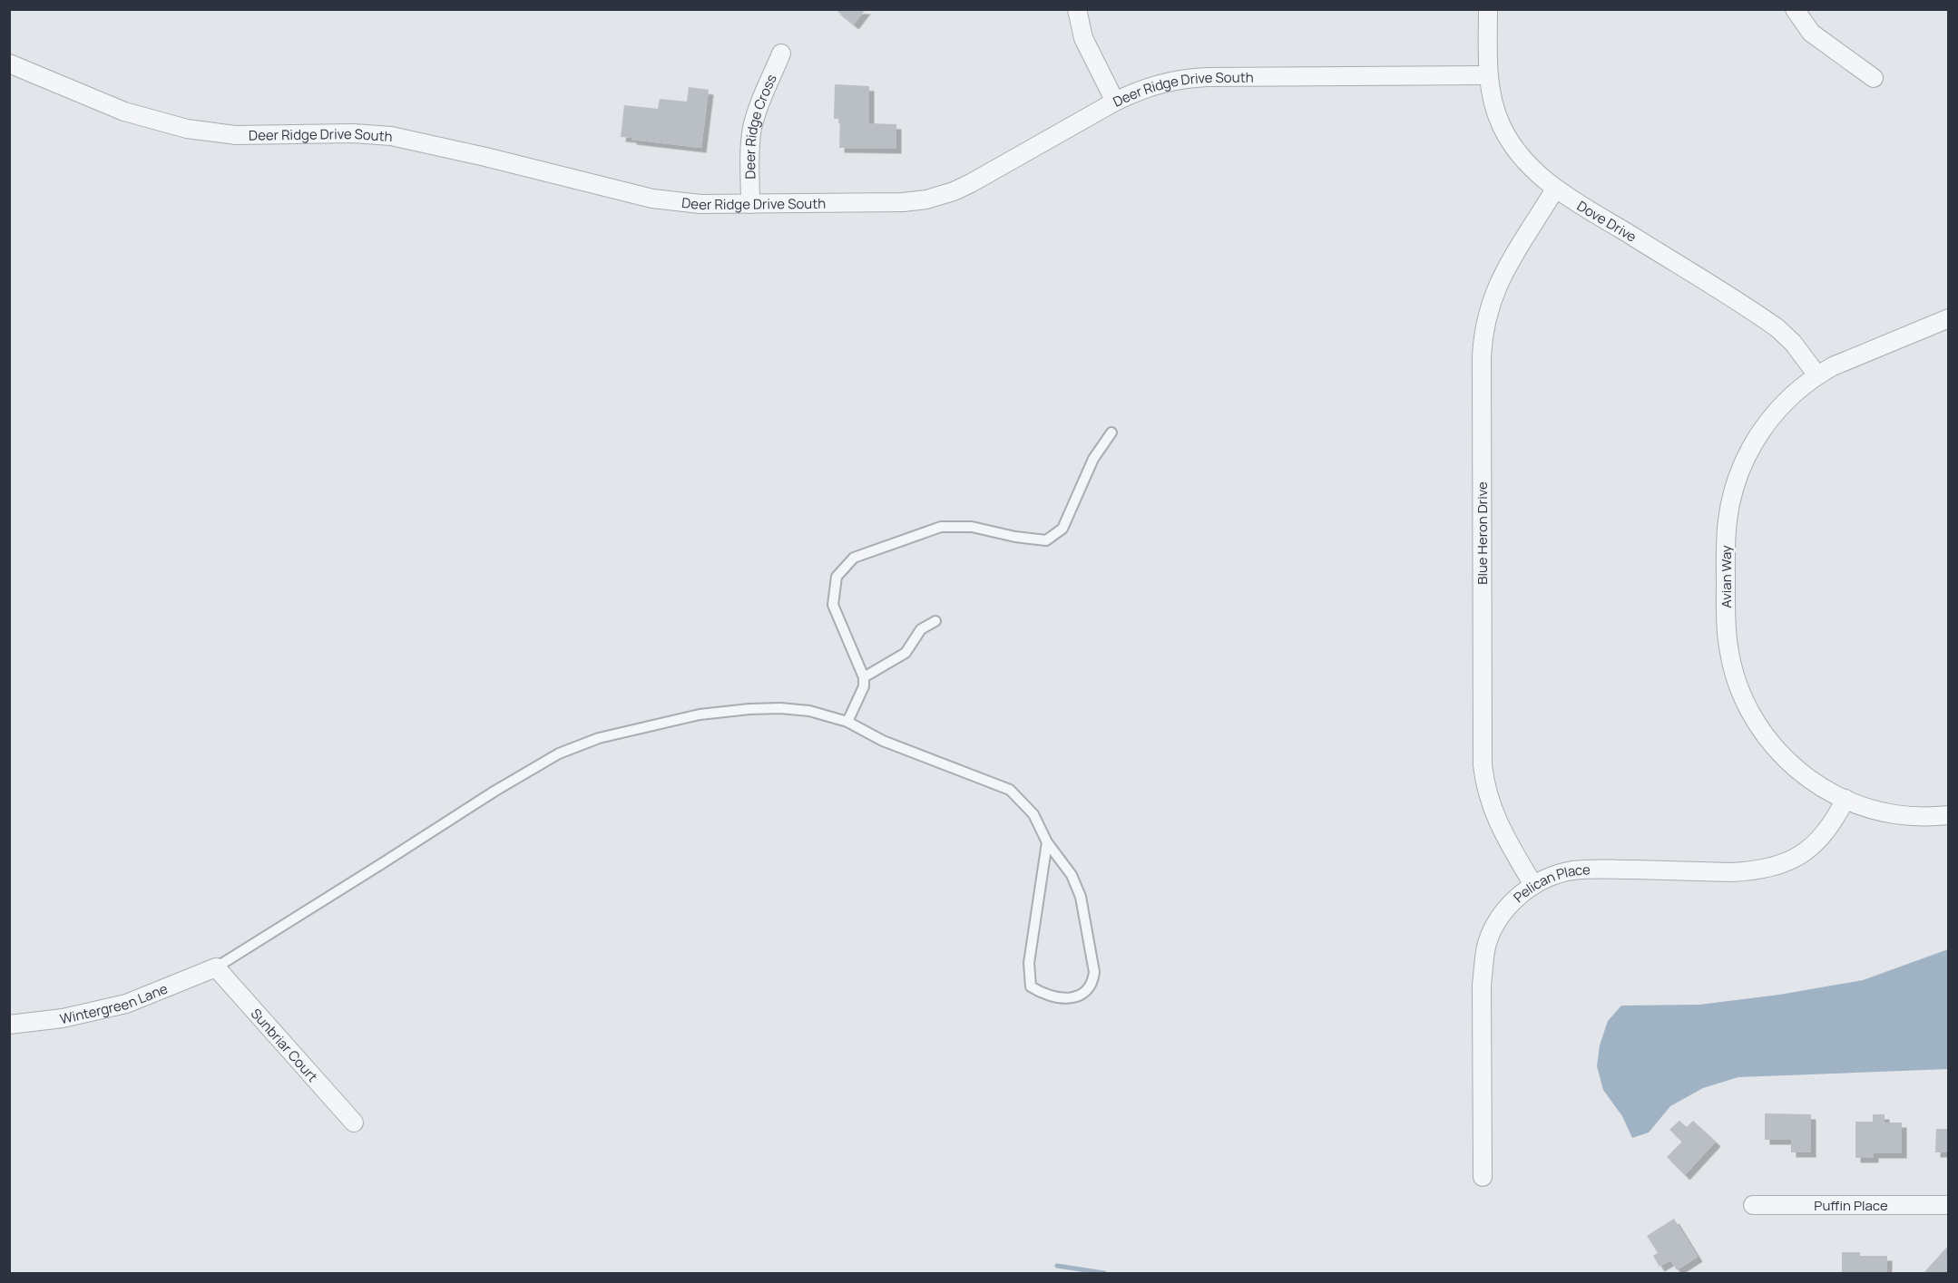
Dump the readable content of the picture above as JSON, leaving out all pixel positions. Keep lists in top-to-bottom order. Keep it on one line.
{"streets":{"street":["Deer Ridge Drive South","Deer Ridge Cross","Dove Drive","Blue Heron Drive","Avian Way","Pelican Place","Wintergreen Lane","Sunbriar Court","Puffin Place"]},"crossings":[["Deer Ridge Drive South","Deer Ridge Cross"],["Deer Ridge Drive South","Dove Drive"],["Dove Drive","Blue Heron Drive"],["Dove Drive","Avian Way"],["Blue Heron Drive","Pelican Place"],["Avian Way","Pelican Place"],["Wintergreen Lane","Sunbriar Court"]]}
